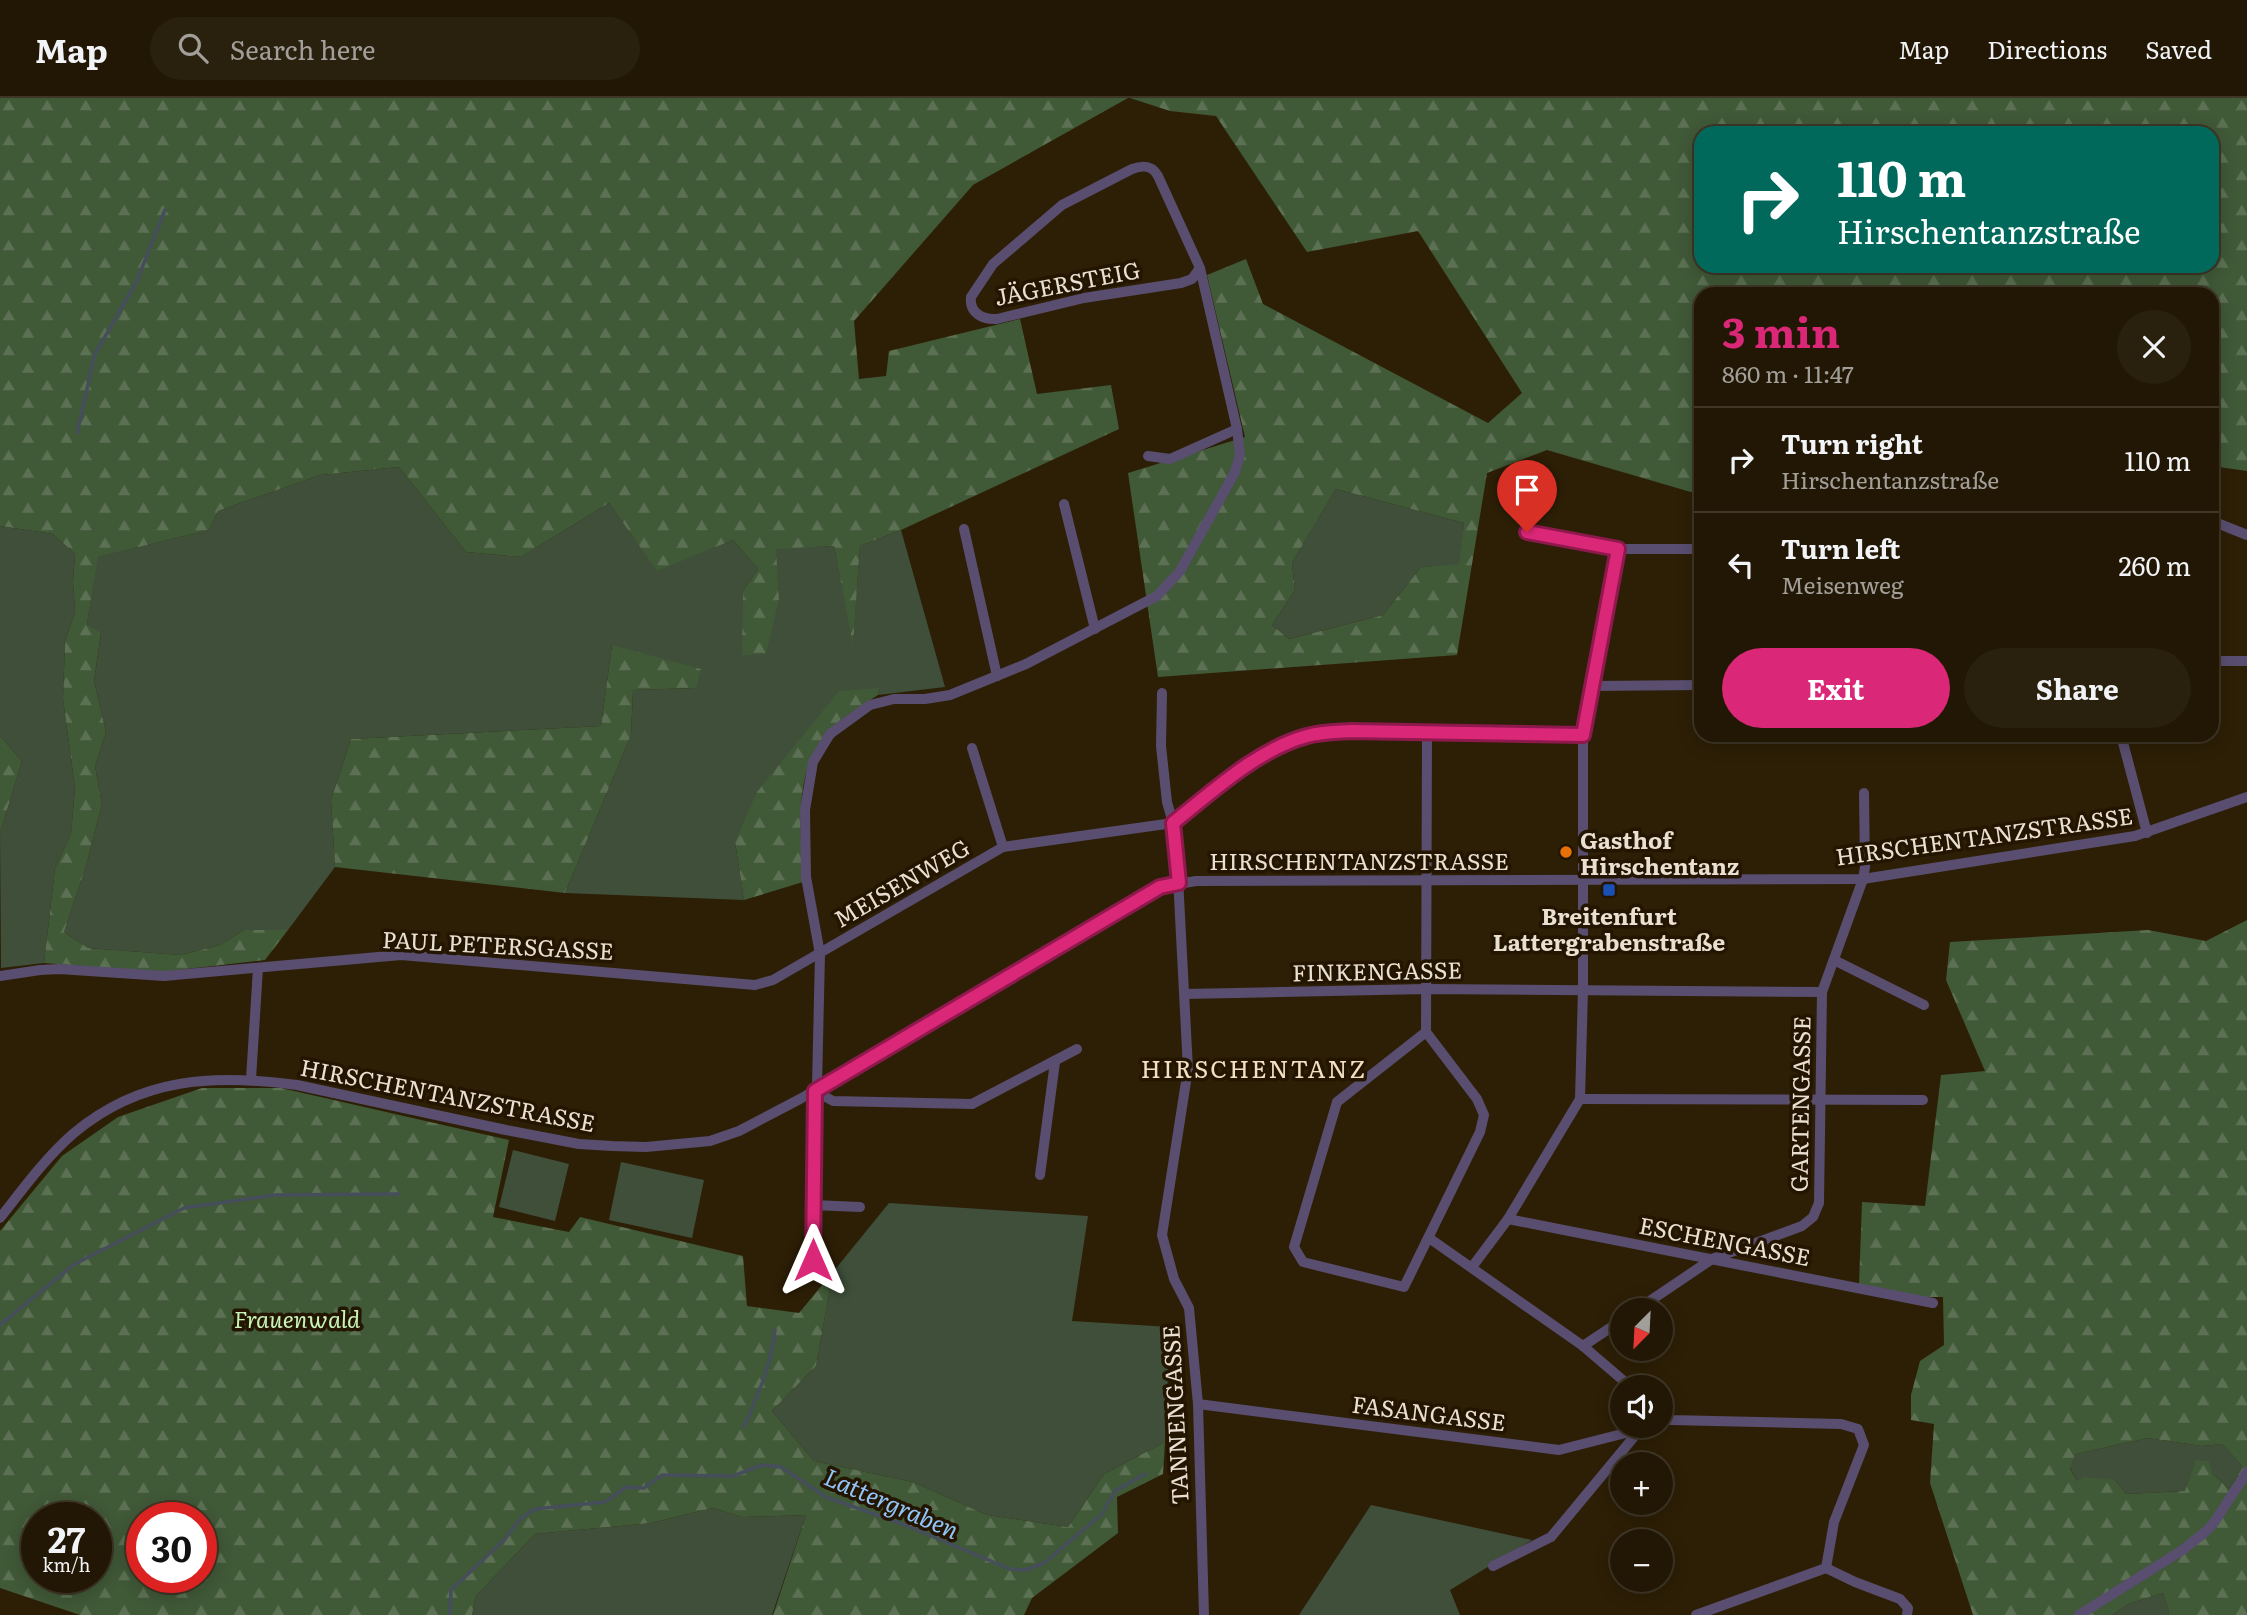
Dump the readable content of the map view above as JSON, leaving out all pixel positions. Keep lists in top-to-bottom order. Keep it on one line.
{"streets":{"street":["JÄGERSTEIG","HIRSCHENTANZSTRASSE","MEISENWEG","PAUL PETERSGASSE","FINKENGASSE","GARTENGASSE","ESCHENGASSE","FASANGASSE","TANNENGASSE"]},"crossings":[["HIRSCHENTANZSTRASSE","GARTENGASSE"],["HIRSCHENTANZSTRASSE","TANNENGASSE"],["MEISENWEG","PAUL PETERSGASSE"],["FINKENGASSE","GARTENGASSE"],["FINKENGASSE","TANNENGASSE"],["GARTENGASSE","ESCHENGASSE"],["FASANGASSE","TANNENGASSE"]],"districts":["HIRSCHENTANZ"],"water":["Lattergraben"],"parks":["Frauenwald"],"places":{"other":["Gasthof Hirschentanz"],"transit":["Breitenfurt Lattergrabenstraße"]},"north":"bottom left","page":{"header":"Map","search":"Search here","nav":["Map","Directions","Saved"],"turn":["110 m","Hirschentanzstraße"],"heading":["3 min","860 m · 11:47"],"list":[{"name":"Turn right","note":"Hirschentanzstraße","value":"110 m"},{"name":"Turn left","note":"Meisenweg","value":"260 m"}],"buttons":["Exit","Share"],"map_buttons":["+","−"],"speed":"27 km/h","limit":"30"}}
